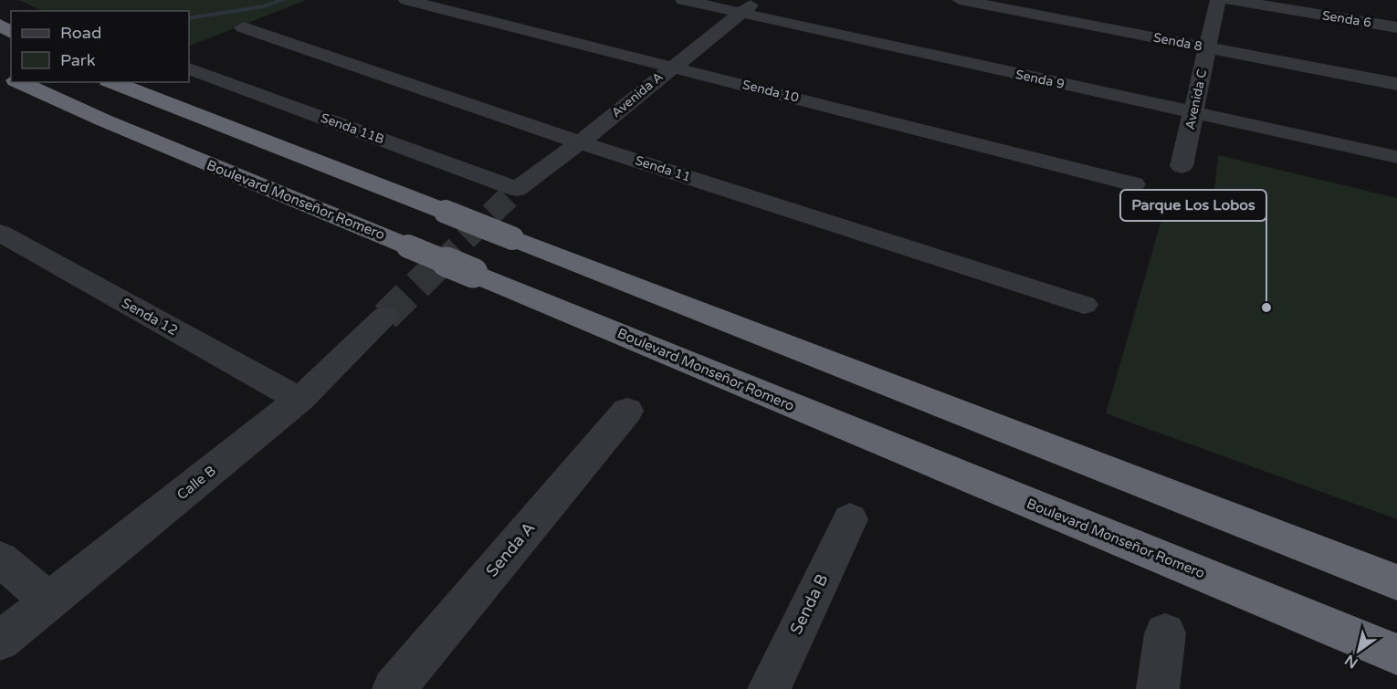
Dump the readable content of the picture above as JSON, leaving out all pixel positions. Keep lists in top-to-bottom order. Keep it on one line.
{"streets":{"highway":["Boulevard Monseñor Romero"],"street":["Senda 6","Senda 8","Senda 9","Senda 10","Avenida A","Avenida C","Senda 11B","Senda 11","Senda 12","Calle B","Senda A","Senda B"]},"crossings":[["Senda 8","Avenida C"],["Senda 9","Avenida A"],["Senda 9","Avenida C"],["Senda 10","Avenida A"],["Avenida A","Senda 11B"],["Avenida A","Senda 11"],["Senda 12","Calle B"]],"places":["Parque Los Lobos"],"legend":["Road","Park"],"north":"bottom left"}
